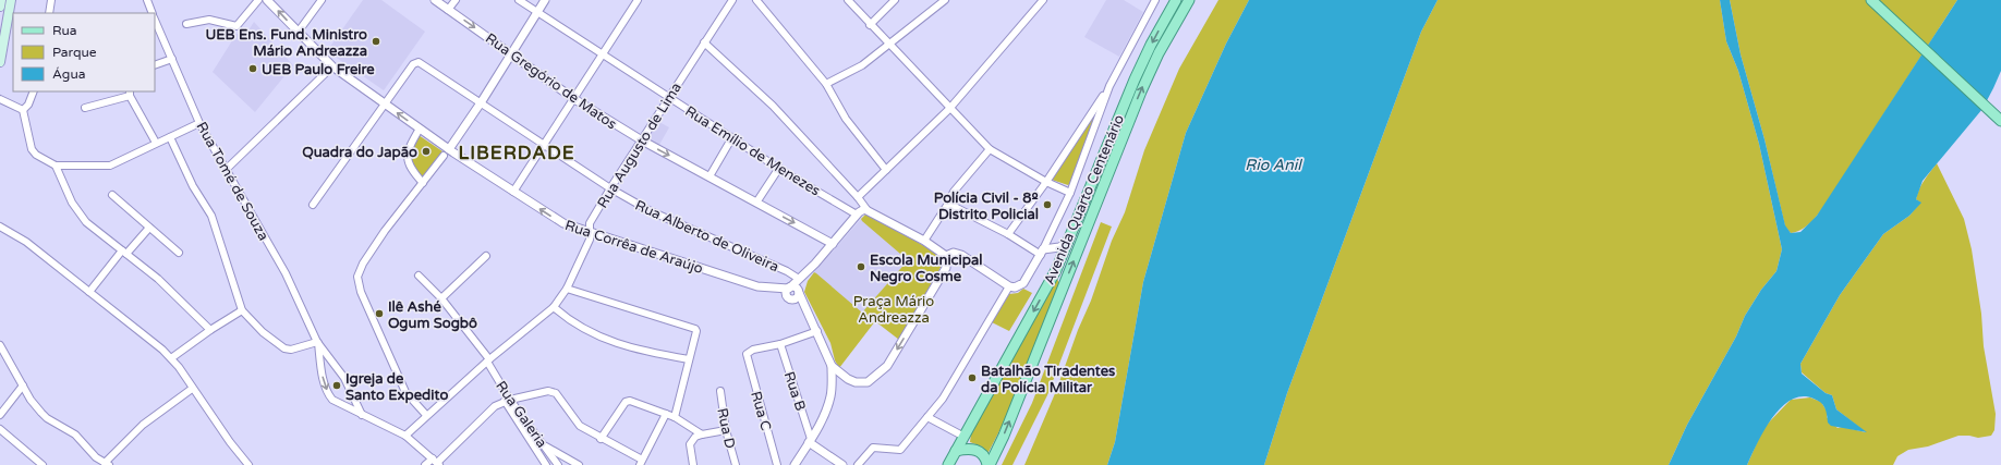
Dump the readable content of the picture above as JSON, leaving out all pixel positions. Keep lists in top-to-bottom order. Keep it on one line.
{"streets":{"main road":["Avenida Quarto Centenário"],"street":["Rua Gregório de Matos","Rua Augusto de Lima","Rua Emílio de Menezes","Rua Tomé de Souza","Rua Alberto de Oliveira","Rua Corrêa de Araújo","Rua B","Rua C","Rua Galeria","Rua D"]},"crossings":[["Rua Gregório de Matos","Rua Augusto de Lima"],["Rua Augusto de Lima","Rua Emílio de Menezes"],["Rua Augusto de Lima","Rua Tomé de Souza"],["Rua Augusto de Lima","Rua Alberto de Oliveira"],["Rua Augusto de Lima","Rua Corrêa de Araújo"],["Rua Augusto de Lima","Rua Galeria"],["Rua Alberto de Oliveira","Rua Corrêa de Araújo"],["Rua B","Rua C"]],"one_way":["Rua Gregório de Matos"],"districts":["LIBERDADE"],"water":["Rio Anil"],"parks":["Praça Mário Andreazza"],"places":["UEB Ens. Fund. Ministro Mário Andreazza","UEB Paulo Freire","Quadra do Japão","Polícia Civil - 8º Distrito Policial","Escola Municipal Negro Cosme","Ilê Ashé Ogum Sogbô","Batalhão Tiradentes da Polícia Militar","Igreja de Santo Expedito"],"legend":["Rua","Parque","Água"]}
